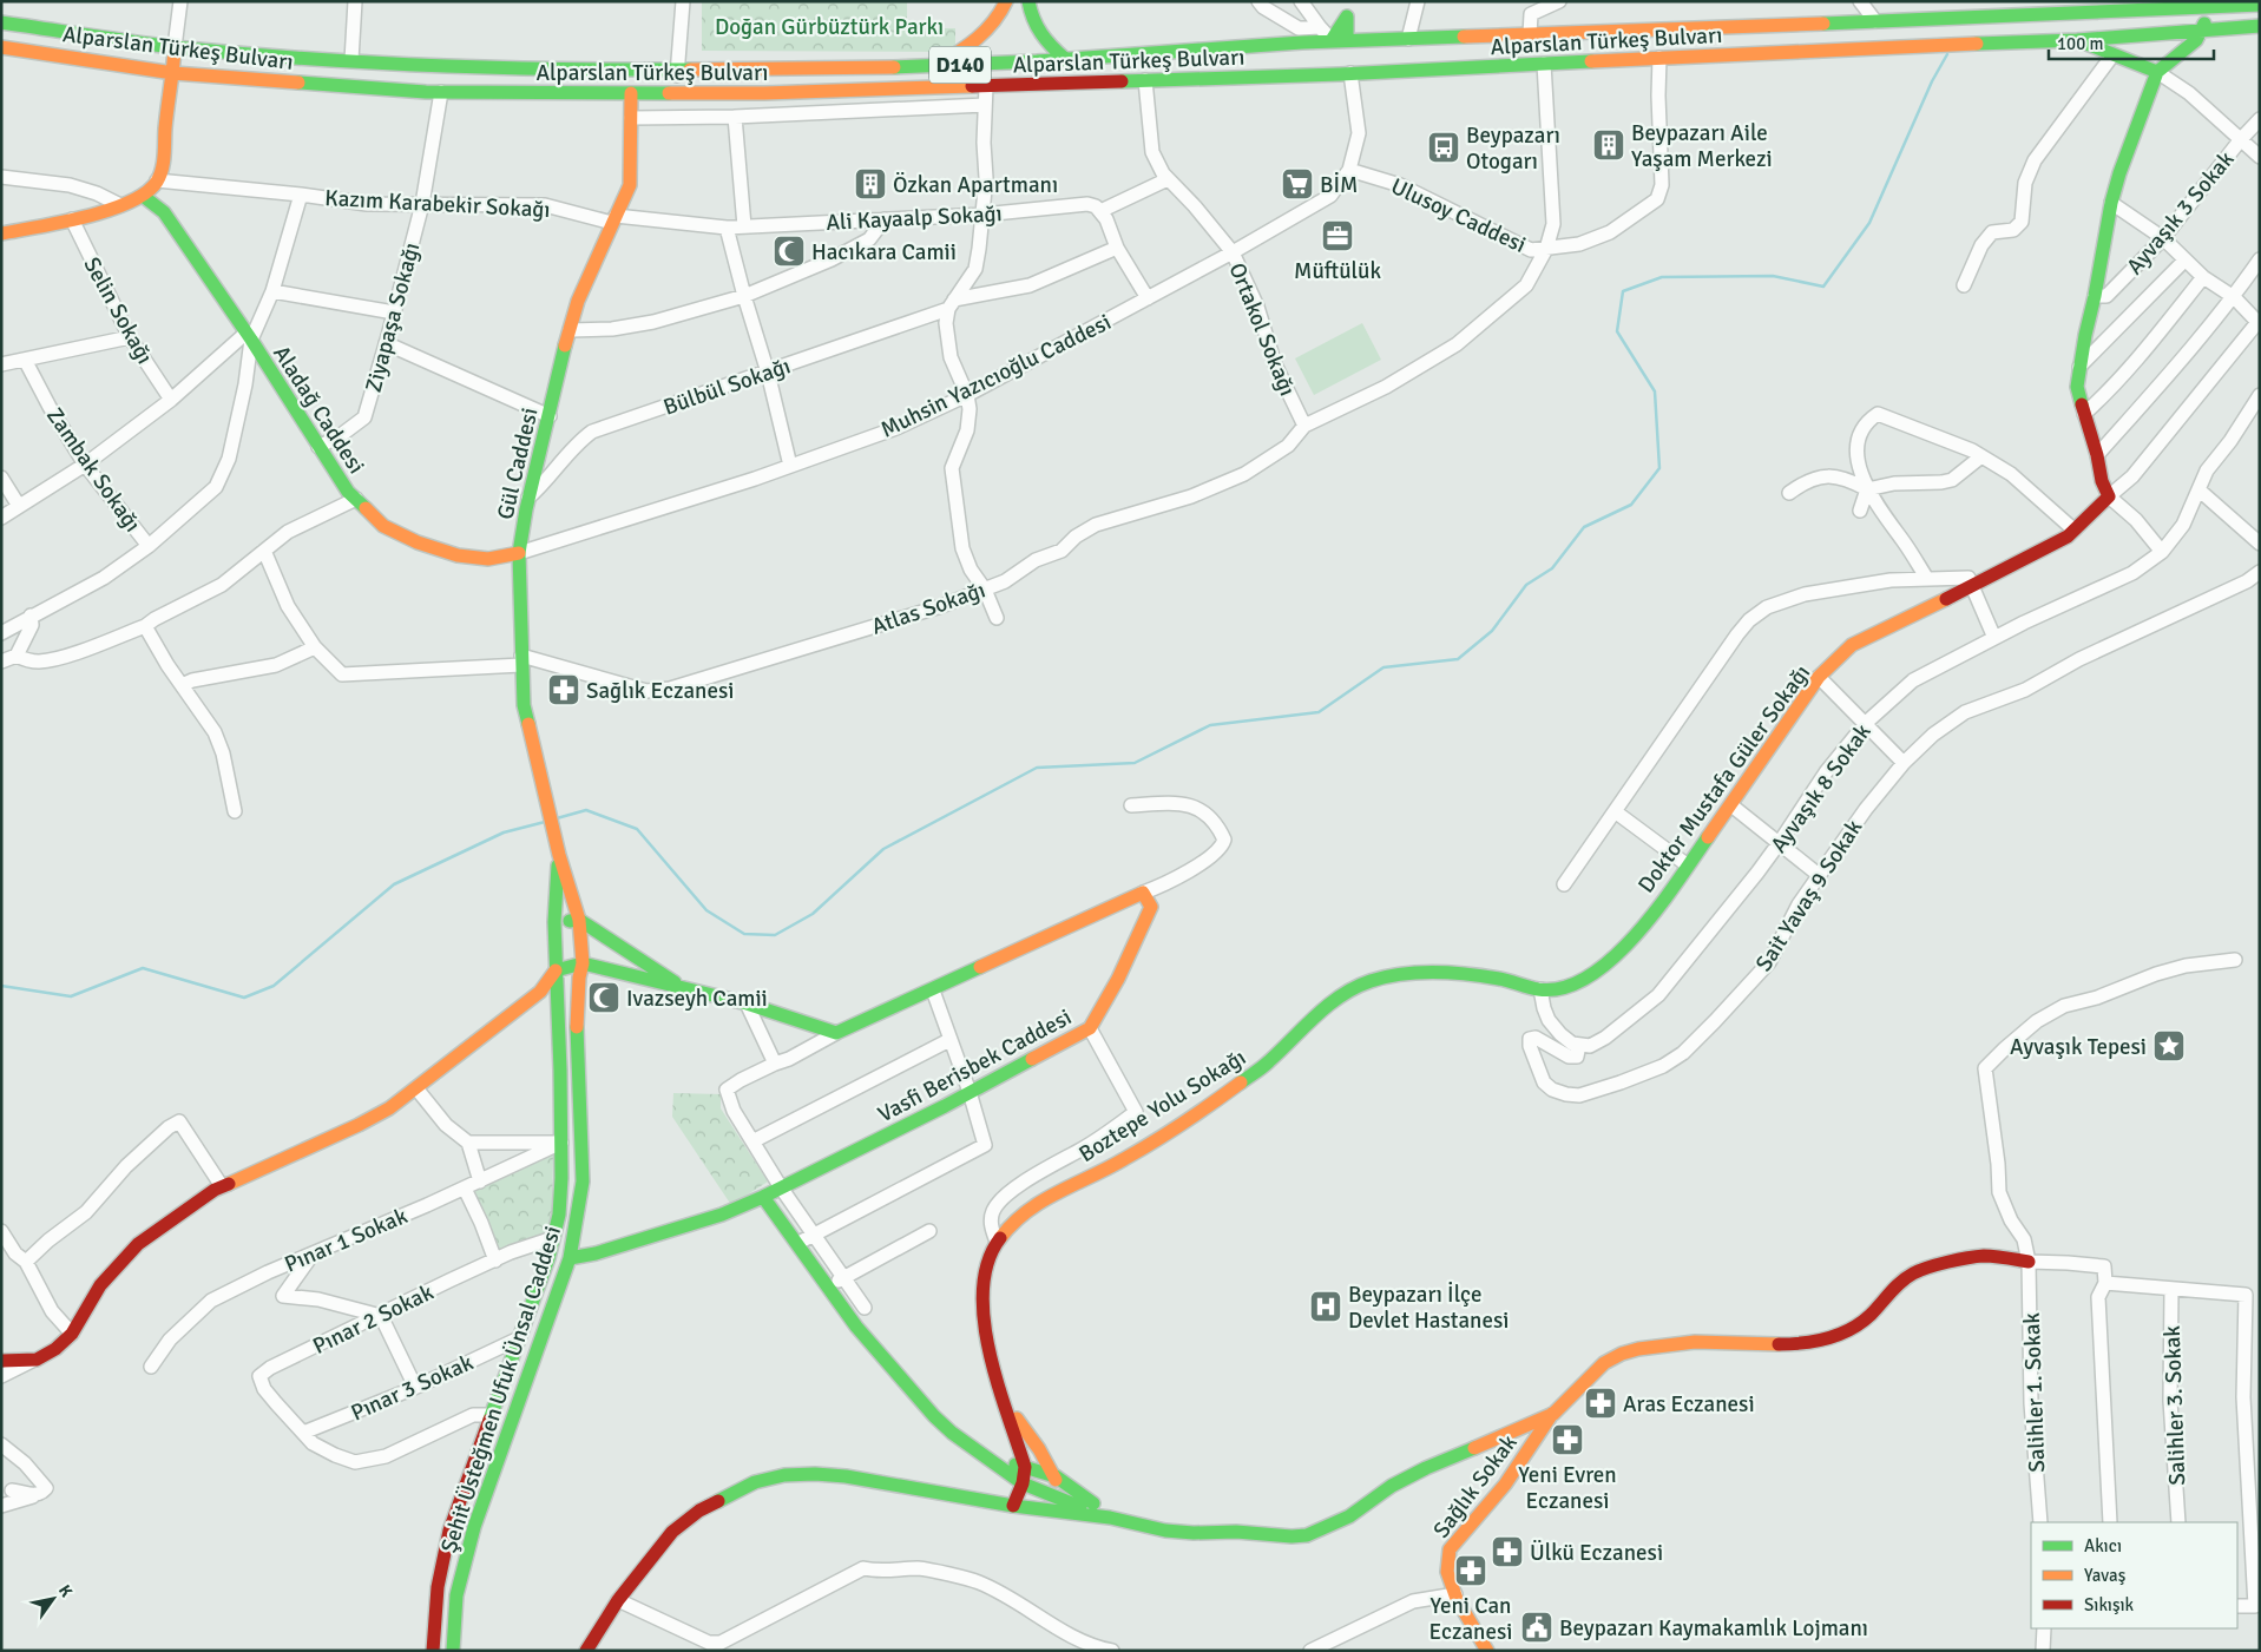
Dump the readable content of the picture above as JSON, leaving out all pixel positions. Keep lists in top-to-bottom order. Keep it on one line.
{"streets":{"main road":["Alparslan Türkeş Bulvarı","D140","Aladağ Caddesi","Gül Caddesi","Doktor Mustafa Güler Sokağı","Vasfi Berisbek Caddesi","Boztepe Yolu Sokağı","Şehit Üsteğmen Ufuk Ünsal Caddesi","Sağlık Sokak"],"street":["Kazım Karabekir Sokağı","Ayvaşık 3 Sokak","Ulusoy Caddesi","Ali Kayaalp Sokağı","Selin Sokağı","Ziyapaşa Sokağı","Ortakol Sokağı","Muhsin Yazıcıoğlu Caddesi","Bülbül Sokağı","Zambak Sokağı","Atlas Sokağı","Ayvaşık 8 Sokak","Sait Yavaş 9 Sokak","Pınar 1 Sokak","Pınar 2 Sokak","Pınar 3 Sokak","Salihler 1. Sokak","Salihler 3. Sokak"]},"crossings":[["Alparslan Türkeş Bulvarı","Ziyapaşa Sokağı"],["Alparslan Türkeş Bulvarı","Ortakol Sokağı"],["Alparslan Türkeş Bulvarı","Muhsin Yazıcıoğlu Caddesi"],["Alparslan Türkeş Bulvarı","Gül Caddesi"],["Kazım Karabekir Sokağı","Ali Kayaalp Sokağı"],["Kazım Karabekir Sokağı","Ziyapaşa Sokağı"],["Kazım Karabekir Sokağı","Gül Caddesi"],["Ulusoy Caddesi","Ortakol Sokağı"],["Ulusoy Caddesi","Muhsin Yazıcıoğlu Caddesi"],["Ulusoy Caddesi","Atlas Sokağı"],["Ali Kayaalp Sokağı","Gül Caddesi"],["Ziyapaşa Sokağı","Aladağ Caddesi"],["Ortakol Sokağı","Muhsin Yazıcıoğlu Caddesi"],["Ortakol Sokağı","Atlas Sokağı"],["Muhsin Yazıcıoğlu Caddesi","Aladağ Caddesi"],["Muhsin Yazıcıoğlu Caddesi","Gül Caddesi"],["Bülbül Sokağı","Gül Caddesi"],["Aladağ Caddesi","Gül Caddesi"],["Gül Caddesi","Atlas Sokağı"],["Gül Caddesi","Şehit Üsteğmen Ufuk Ünsal Caddesi"],["Doktor Mustafa Güler Sokağı","Boztepe Yolu Sokağı"],["Ayvaşık 8 Sokak","Sait Yavaş 9 Sokak"],["Vasfi Berisbek Caddesi","Şehit Üsteğmen Ufuk Ünsal Caddesi"],["Pınar 1 Sokak","Şehit Üsteğmen Ufuk Ünsal Caddesi"],["Pınar 2 Sokak","Pınar 3 Sokak"],["Pınar 2 Sokak","Şehit Üsteğmen Ufuk Ünsal Caddesi"],["Pınar 3 Sokak","Şehit Üsteğmen Ufuk Ünsal Caddesi"]],"parks":["Doğan Gürbüztürk Parkı"],"places":{"building":["Beypazarı Aile Yaşam Merkezi","Özkan Apartmanı"],"bus stop":["Beypazarı Otogarı"],"supermarket":["BİM"],"office":["Müftülük"],"mosque":["Hacıkara Camii","Ivazseyh Camii"],"pharmacy":["Sağlık Eczanesi","Aras Eczanesi","Yeni Evren Eczanesi","Ülkü Eczanesi","Yeni Can Eczanesi"],"place":["Ayvaşık Tepesi"],"hospital":["Beypazarı İlçe Devlet Hastanesi"],"public building":["Beypazarı Kaymakamlık Lojmanı"]},"legend":["Akıcı","Yavaş","Sıkışık"],"scale_bar":"100 m","north":"top right"}
